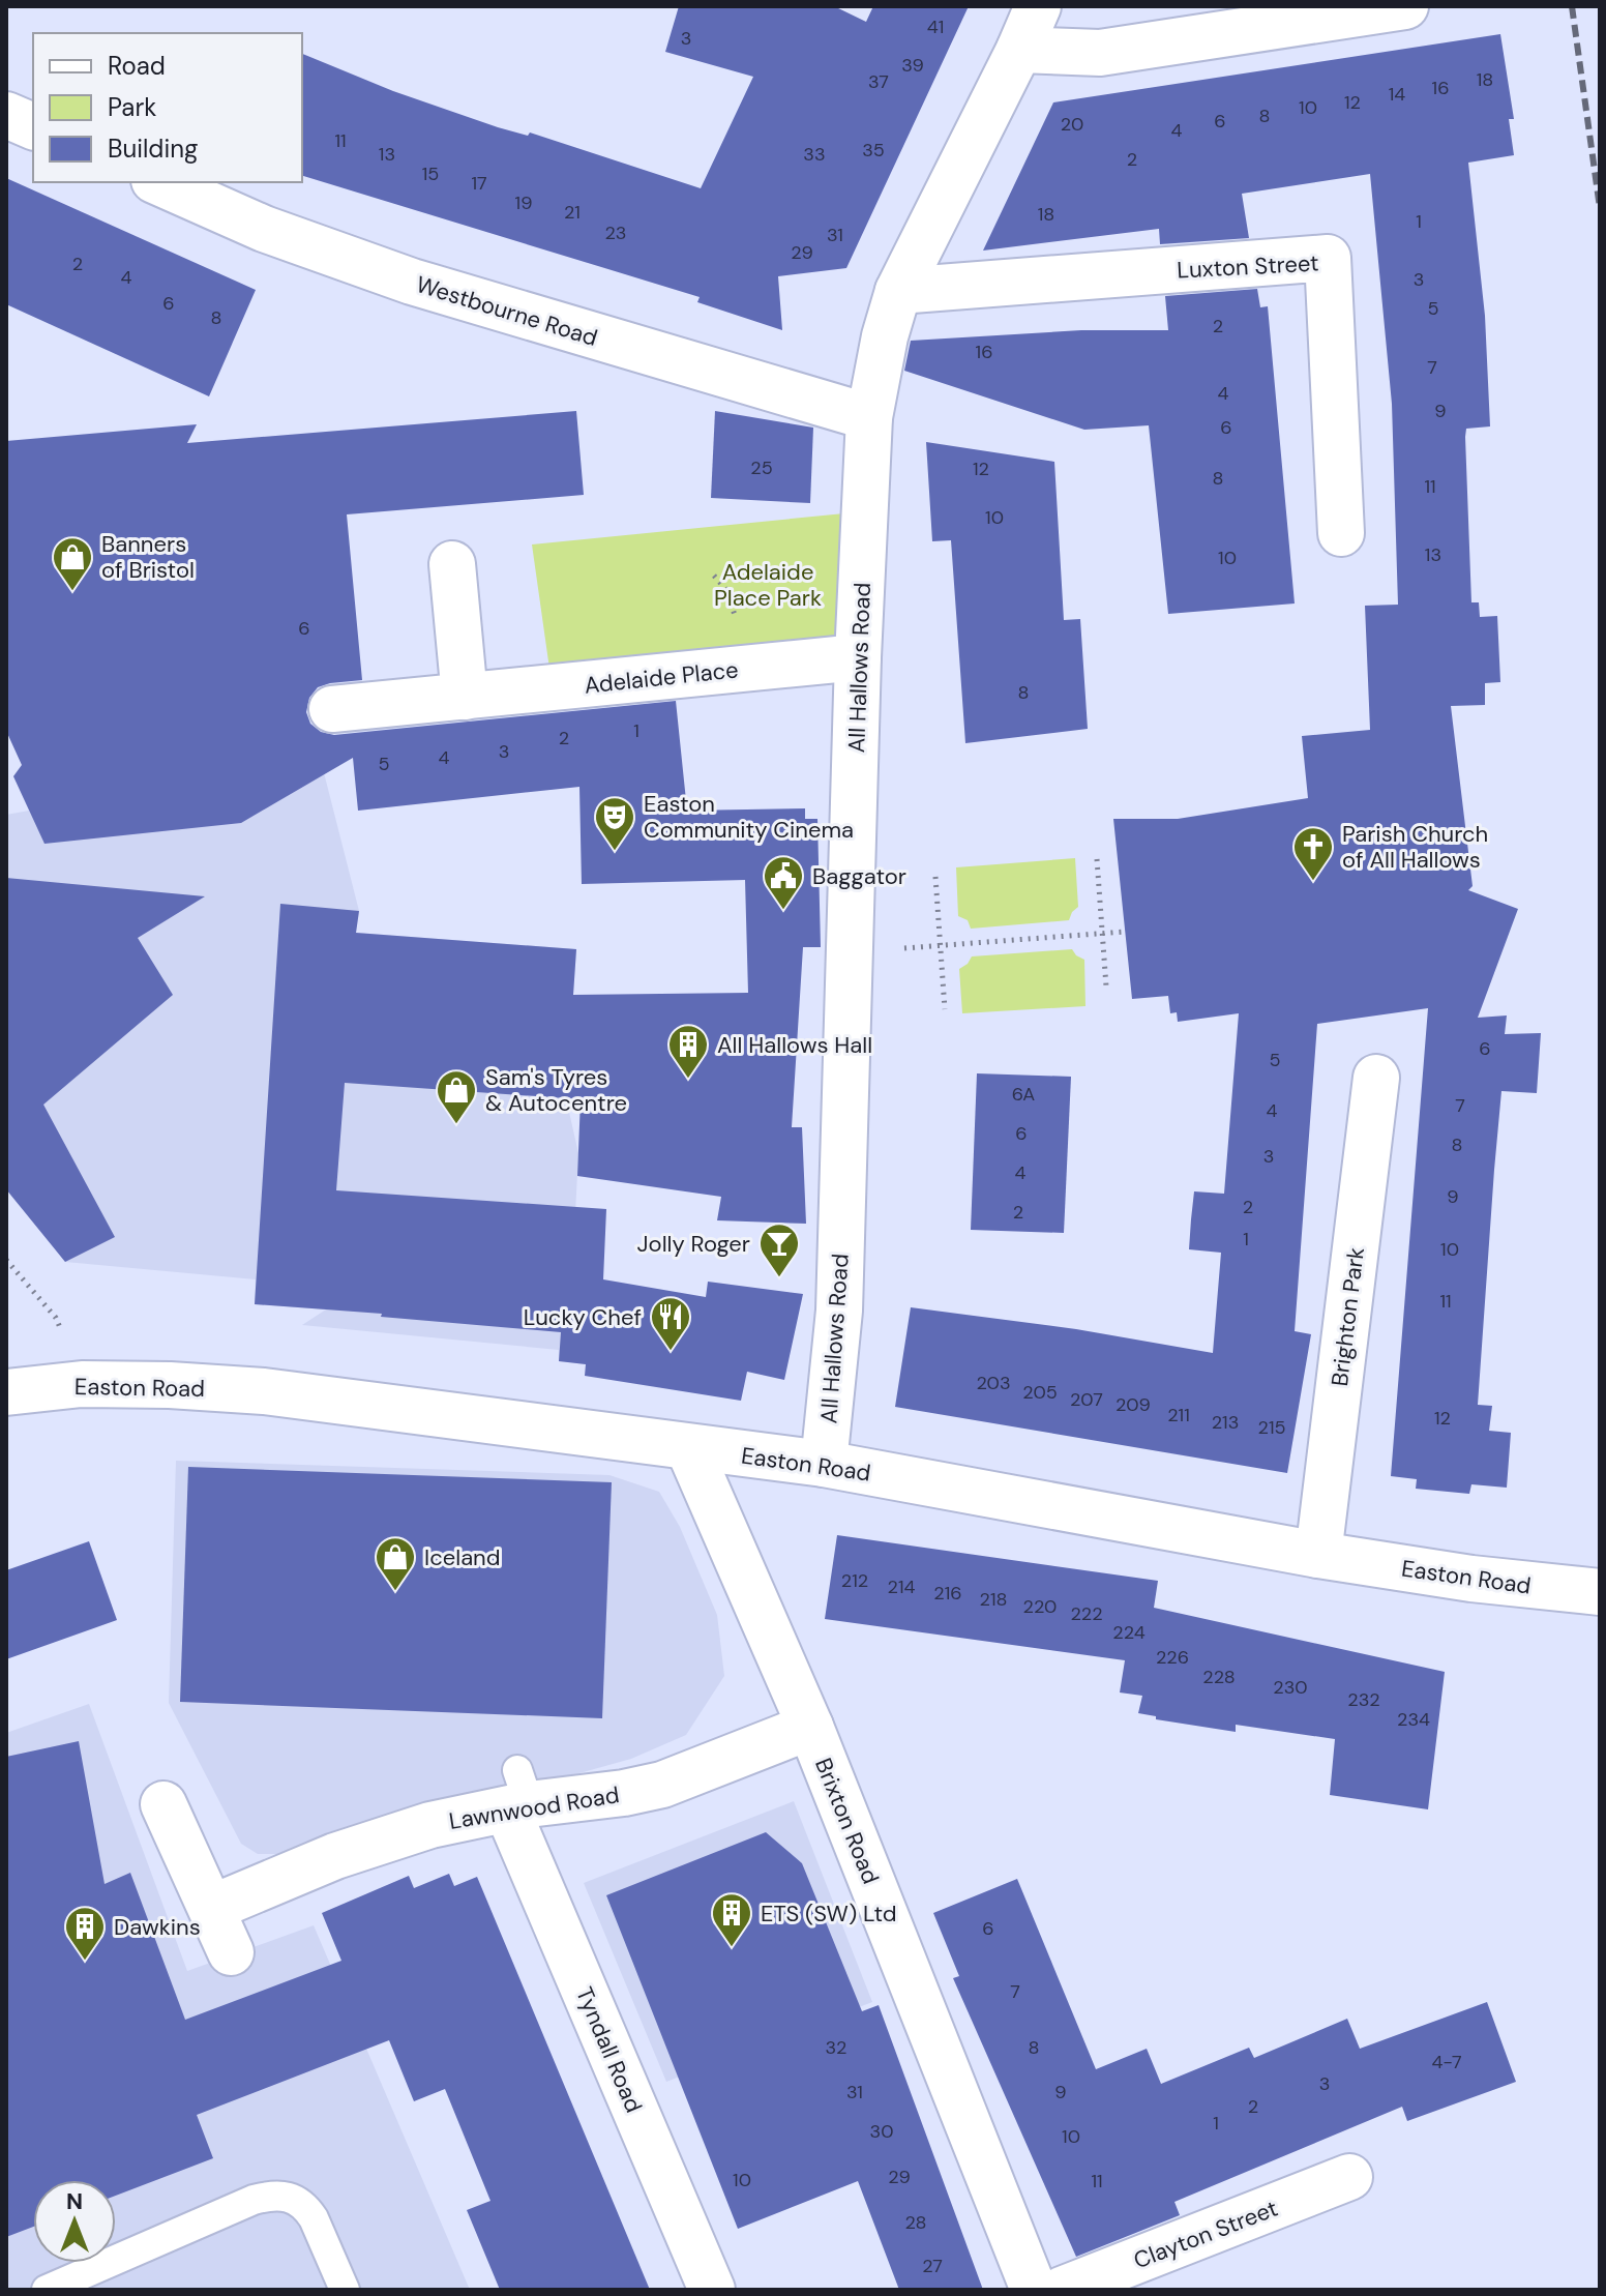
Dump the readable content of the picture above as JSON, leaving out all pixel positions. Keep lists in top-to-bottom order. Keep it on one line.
{"streets":{"street":["Luxton Street","Westbourne Road","All Hallows Road","Adelaide Place","Brighton Park","Easton Road","Lawnwood Road","Brixton Road","Tyndall Road","Clayton Street"]},"crossings":[["Luxton Street","All Hallows Road"],["Westbourne Road","All Hallows Road"],["All Hallows Road","Adelaide Place"],["All Hallows Road","Easton Road"],["Brighton Park","Easton Road"],["Easton Road","Brixton Road"],["Lawnwood Road","Brixton Road"],["Lawnwood Road","Tyndall Road"]],"parks":["Adelaide Place Park"],"places":{"shop":["Banners of Bristol","Sam's Tyres & Autocentre","Iceland"],"theatre":["Easton Community Cinema"],"church":["Parish Church of All Hallows"],"public building":["Baggator"],"building":["All Hallows Hall","ETS (SW) Ltd","Dawkins"],"bar":["Jolly Roger"],"restaurant":["Lucky Chef"]},"house_numbers":["41","3","39","18","37","16","14","12","10","8","6","20","4","11","35","13","33","2","15","17","19","21","18","1","23","31","29","2","4","3","6","5","8","2","16","7","4","9","6","25","12","8","11","10","13","10","6","8","1","2","3","4","5","6","5","6A","7","4","6","8","3","4","9","2","2","1","10","11","203","205","207","209","211","12","213","215","212","214","216","218","220","222","224","226","228","230","232","234","6","7","32","8","4-7","3","31","9","2","1","30","10","29","10","11","28","27"],"legend":["Road","Park","Building"],"north":"top"}
